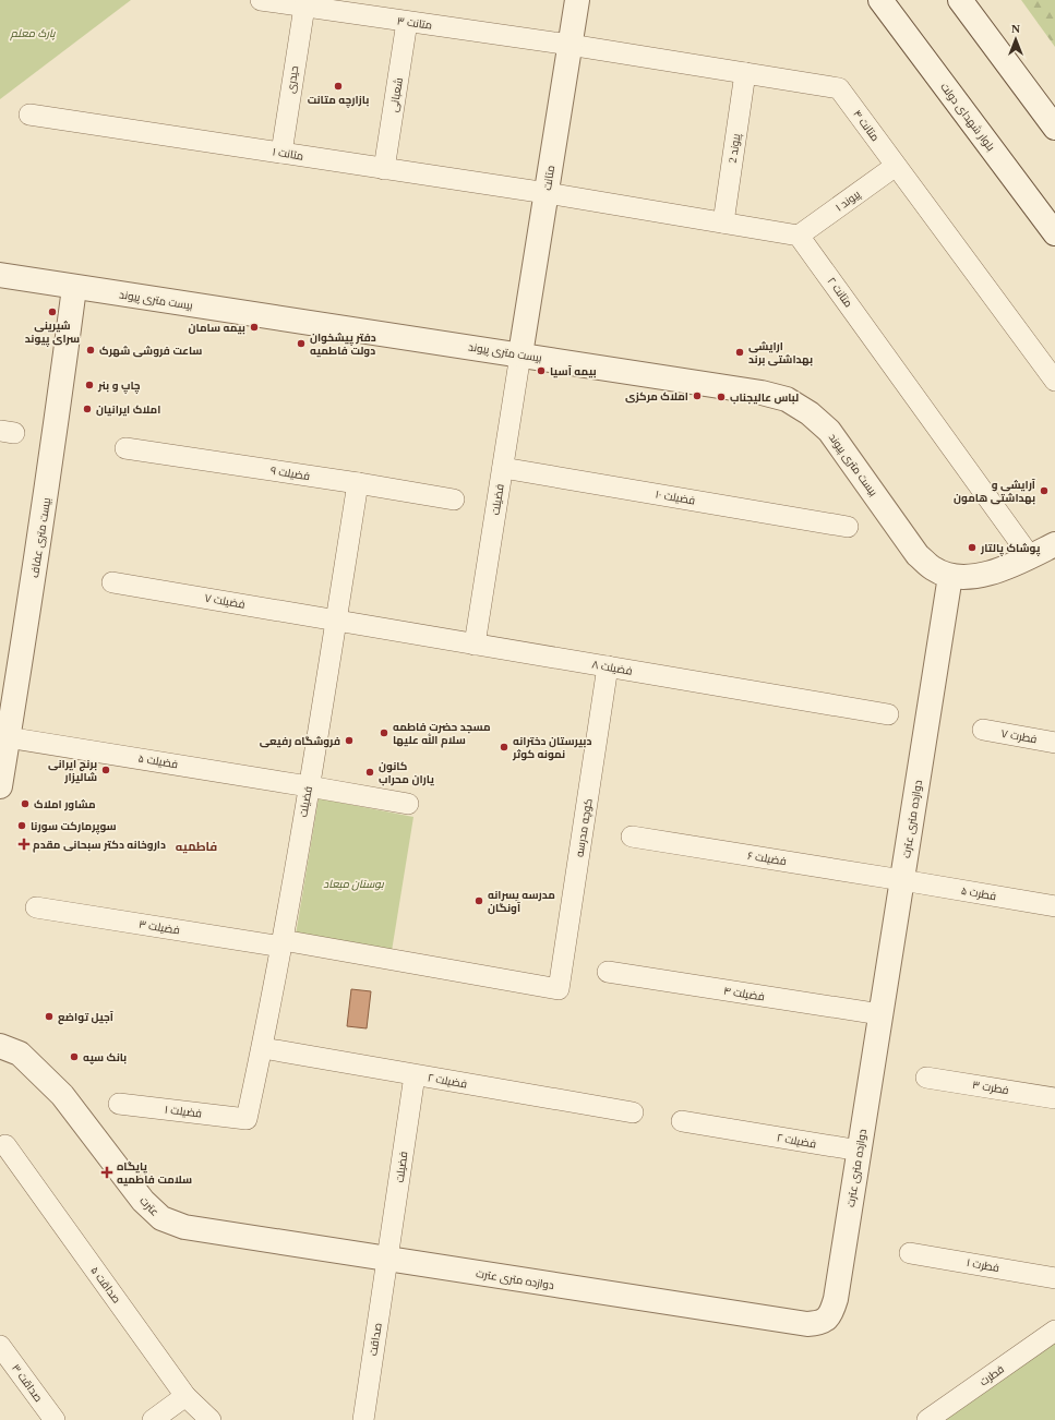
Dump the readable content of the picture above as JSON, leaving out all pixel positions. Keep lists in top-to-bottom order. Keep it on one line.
{"streets":{"street":["متانت ۳","حیدری","شعبانی","بلوار شهدای دولت","متانت ۴","پیوند 2","متانت ۱","متانت","پیوند ۱","متانت ۲","بیست متری پیوند","فضیلت ۹","فضیلت ۱۰","فضیلت","بیست متری عفاف","فضیلت ۷","فضیلت ۸","فطرت ۷","فضیلت ۵","دوازده متری عترت","کوچه مدرسه","فضیلت ۶","فطرت ۵","فضیلت ۳","فضیلت ۴","فضیلت ۲","فطرت ۳","فضیلت ۱","عترت","فطرت ۱","صداقت ۵","صداقت","فطرت","صداقت ۳"]},"crossings":[["متانت ۳","حیدری"],["متانت ۳","شعبانی"],["متانت ۳","متانت ۴"],["متانت ۳","متانت"],["حیدری","متانت ۱"],["شعبانی","متانت ۱"],["متانت ۴","پیوند 2"],["متانت ۴","متانت"],["متانت ۴","پیوند ۱"],["متانت ۱","متانت"],["متانت","بیست متری پیوند"],["متانت","فضیلت"],["پیوند ۱","متانت ۲"],["متانت ۲","بیست متری پیوند"],["بیست متری پیوند","فضیلت"],["بیست متری پیوند","بیست متری عفاف"],["بیست متری پیوند","دوازده متری عترت"],["فضیلت ۹","فضیلت"],["فضیلت ۱۰","فضیلت"],["فضیلت","فضیلت ۷"],["فضیلت","فضیلت ۸"],["فضیلت","فضیلت ۵"],["فضیلت","دوازده متری عترت"],["فضیلت","فضیلت ۳"],["فضیلت","فضیلت ۲"],["فضیلت","فضیلت ۱"],["فضیلت","عترت"],["فضیلت","صداقت"],["بیست متری عفاف","فضیلت ۵"],["فضیلت ۷","فضیلت ۸"],["فضیلت ۸","کوچه مدرسه"],["دوازده متری عترت","فضیلت ۶"],["دوازده متری عترت","فطرت ۵"],["دوازده متری عترت","فضیلت ۴"],["دوازده متری عترت","فضیلت ۲"],["دوازده متری عترت","عترت"],["دوازده متری عترت","صداقت"],["کوچه مدرسه","فضیلت ۳"],["فضیلت ۶","فطرت ۵"],["عترت","صداقت"]],"districts":["فاطمیه"],"parks":["پارک معلم","بوستان میعاد"],"places":{"other":["بازارچه متانت","شیرینی سرای پیوند","بیمه سامان","دفتر پیشخوان دولت فاطمیه","ساعت فروشی شهرک","ارایشی بهداشتی برند","بیمه آسیا","چاپ و بنر","املاک مرکزی","لباس عالیجناب","املاک ایرانیان","آرایشی و بهداشتی هامون","پوشاک پالتار","مسجد حضرت فاطمه سلام الله علیها","فروشگاه رفیعی","دبیرستان دخترانه نمونه کوثر","برنج ایرانی شالیزار","کانون یاران محراب","مشاور املاک","سوپرمارکت سورنا","مدرسه پسرانه آونگان","آجیل تواضع","بانک سپه"],"health":["داروخانه دکتر سبحانی مقدم","پایگاه سلامت فاطمیه"]},"north":"top"}
